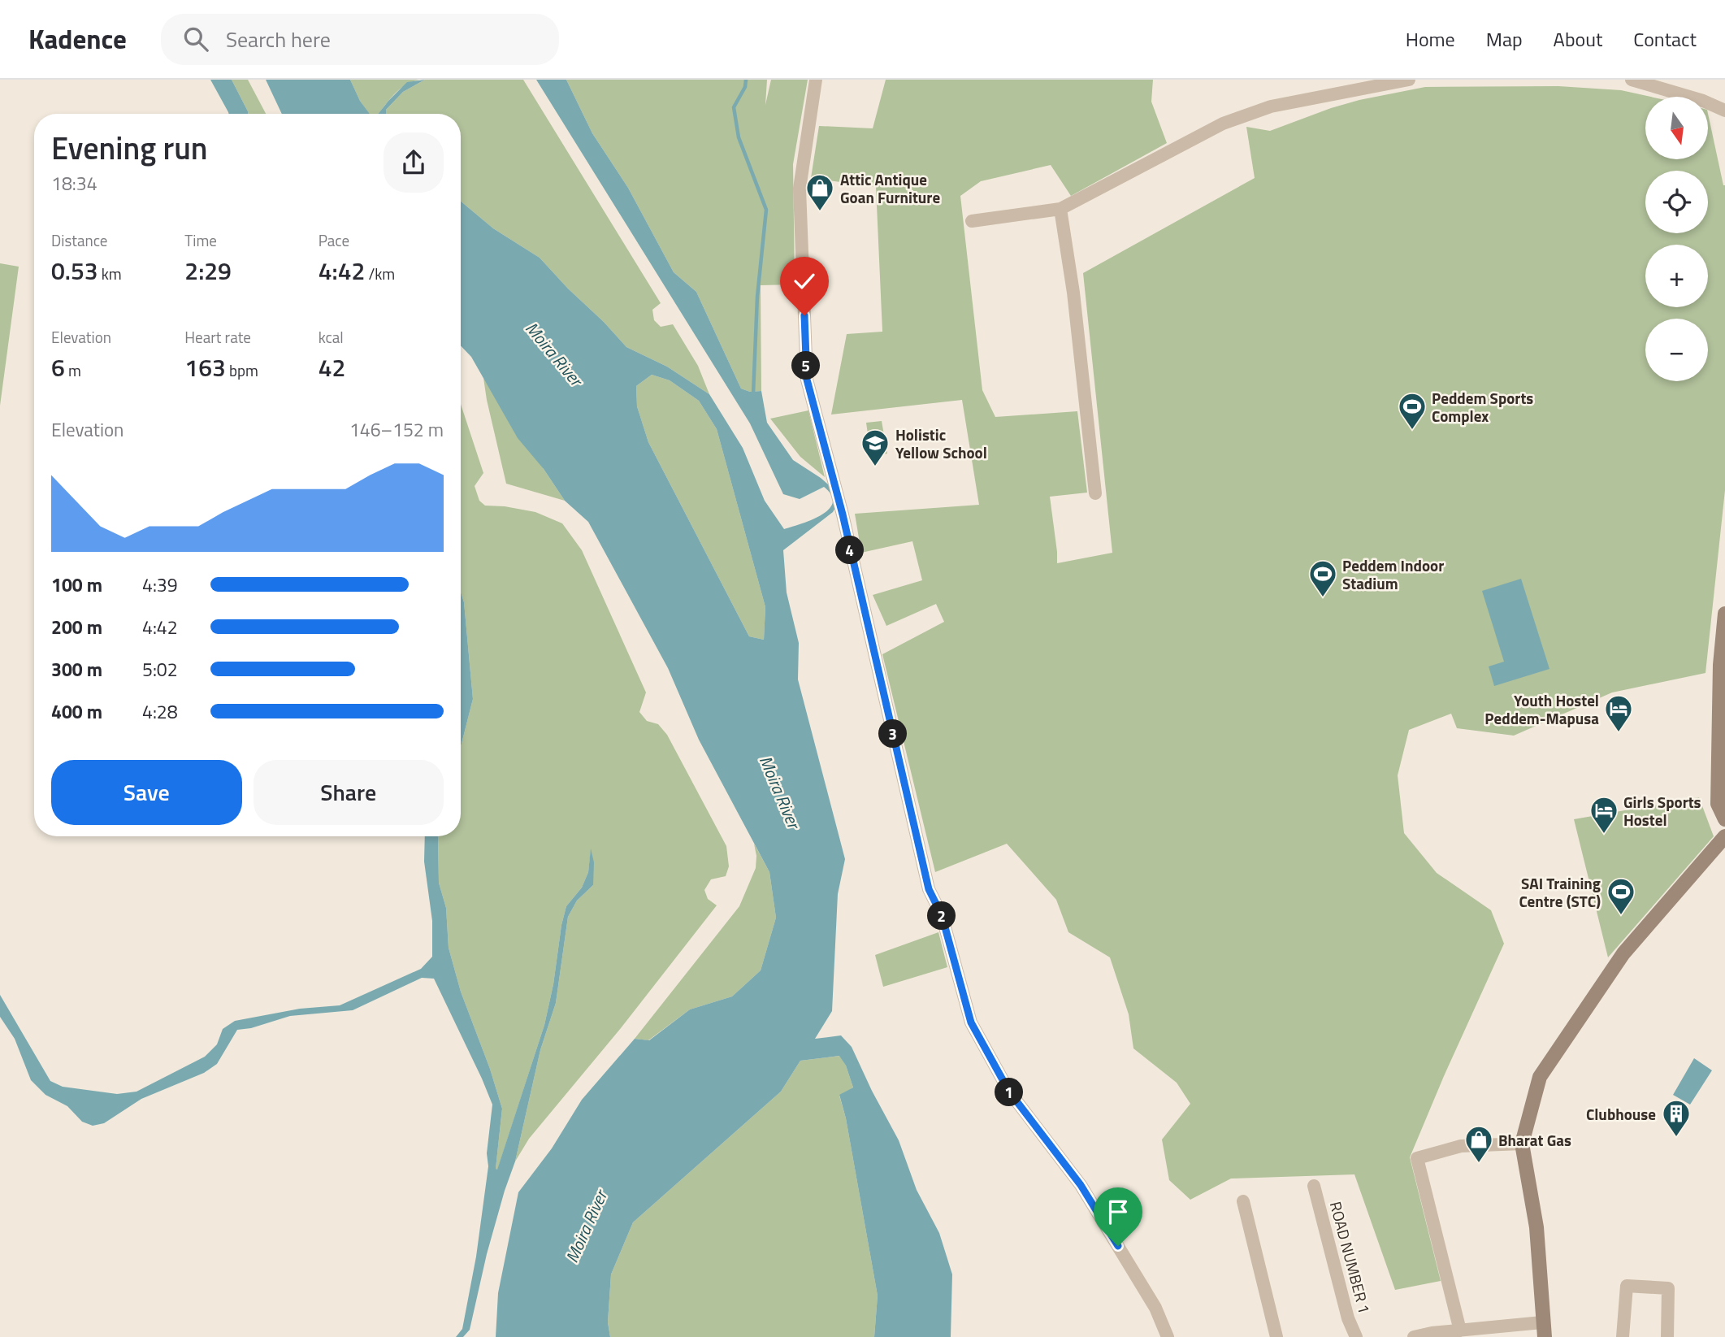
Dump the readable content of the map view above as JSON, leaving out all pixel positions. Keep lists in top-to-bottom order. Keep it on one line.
{"streets":{"street":["ROAD NUMBER 1"]},"water":["Moira River"],"places":{"shop":["Attic Antique Goan Furniture","Bharat Gas"],"sports":["Peddem Sports Complex","Peddem Indoor Stadium","SAI Training Centre (STC)"],"school or university":["Holistic Yellow School"],"hotel":["Youth Hostel Peddem-Mapusa","Girls Sports Hostel"],"building":["Clubhouse"]},"north":"bottom","page":{"header":"Kadence","search":"Search here","nav":["Home","Map","About","Contact"],"map_buttons":["+","−"],"heading":["Evening run","18:34"],"stats":[["Distance","0.53 km"],["Time","2:29"],["Pace","4:42 /km"],["Elevation","6 m"],["Heart rate","163 bpm"],["kcal","42"]],"pins":["5","4","3","2","1"],"chart":["Elevation","146–152 m"],"list":[{"name":"100 m","note":"4:39"},{"name":"200 m","note":"4:42"},{"name":"300 m","note":"5:02"},{"name":"400 m","note":"4:28"}],"buttons":["Save","Share"]}}
